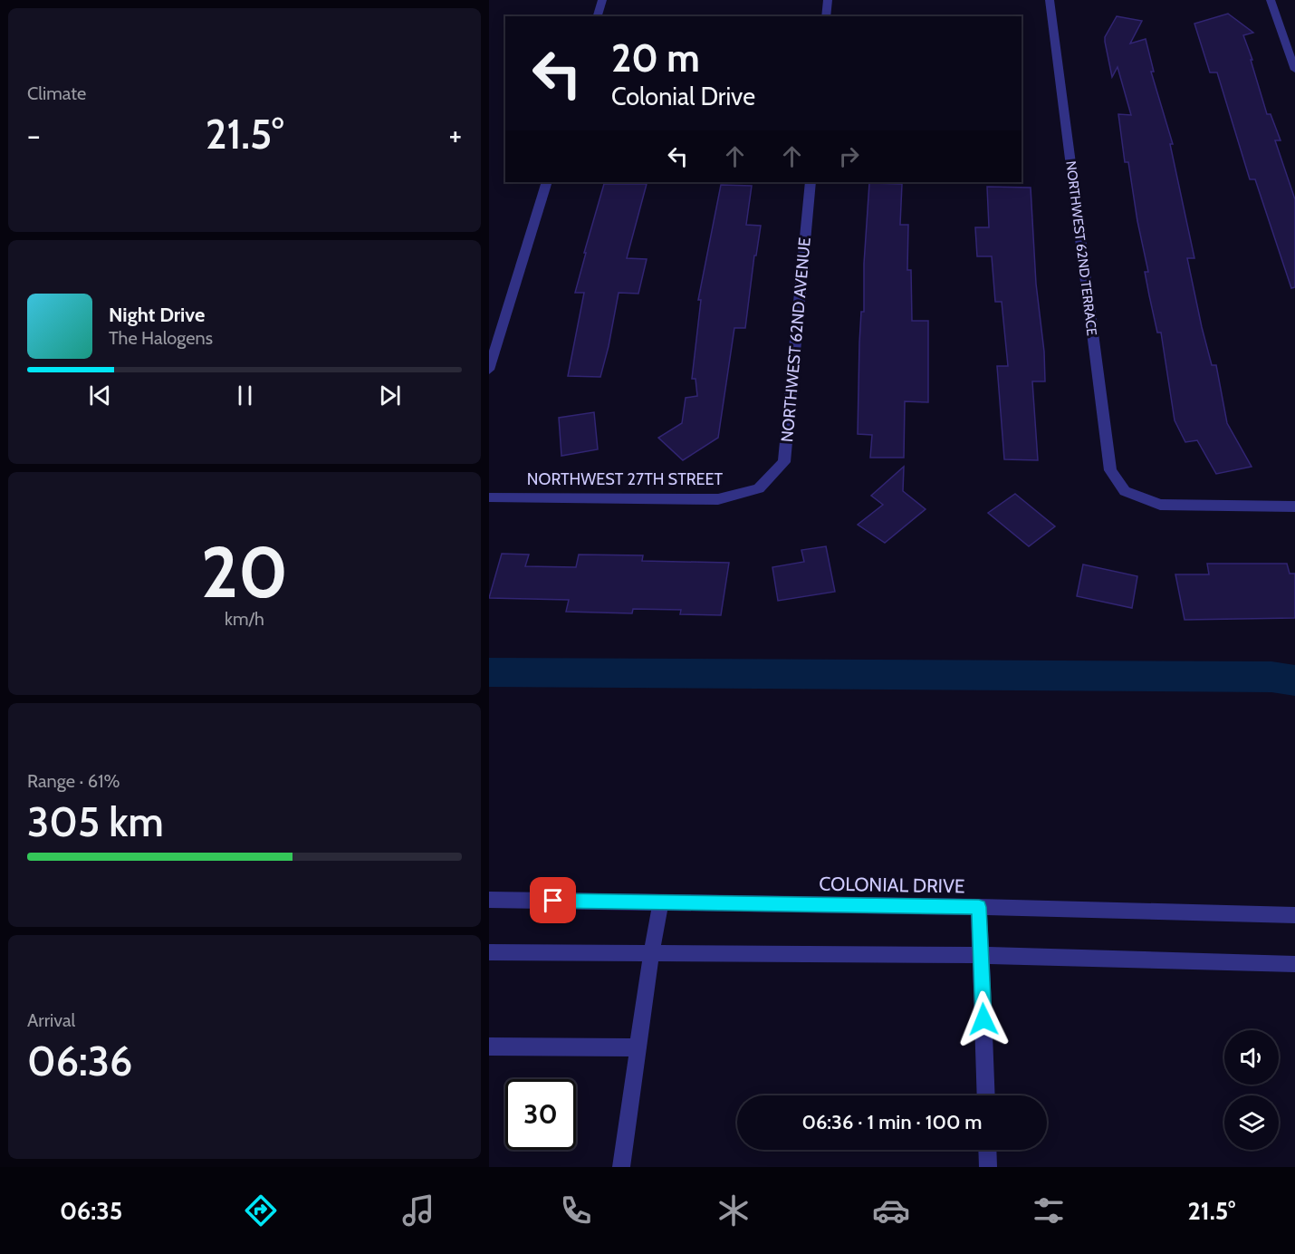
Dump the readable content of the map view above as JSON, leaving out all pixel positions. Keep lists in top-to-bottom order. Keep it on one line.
{"streets":{"street":["NORTHWEST 62ND TERRACE","NORTHWEST 62ND AVENUE","NORTHWEST 27TH STREET","COLONIAL DRIVE"]},"crossings":[["NORTHWEST 62ND AVENUE","NORTHWEST 27TH STREET"]],"page":{"tile":["Climate",["20","km/h"],["Range · 61%","305 km"],["Arrival","06:36"]],"turn":["20 m","Colonial Drive"],"heat":["−","21.5°","+"],"song":["Night Drive","The Halogens"],"limit":"30","trip":"06:36 · 1 min · 100 m","tabs":["06:35","21.5°"]}}
